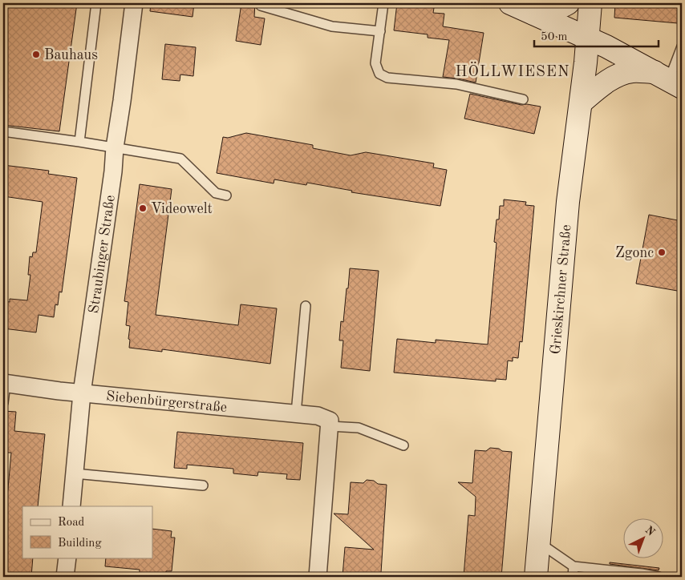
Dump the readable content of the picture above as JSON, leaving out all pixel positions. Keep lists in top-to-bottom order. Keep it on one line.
{"streets":{"main road":["Grieskirchner Straße"],"street":["Straubinger Straße","Siebenbürgerstraße"]},"crossings":[["Straubinger Straße","Siebenbürgerstraße"]],"districts":["HÖLLWIESEN"],"places":["Bauhaus","Videowelt","Zgonc"],"legend":["Road","Building"],"scale_bar":"50 m","north":"top right"}
